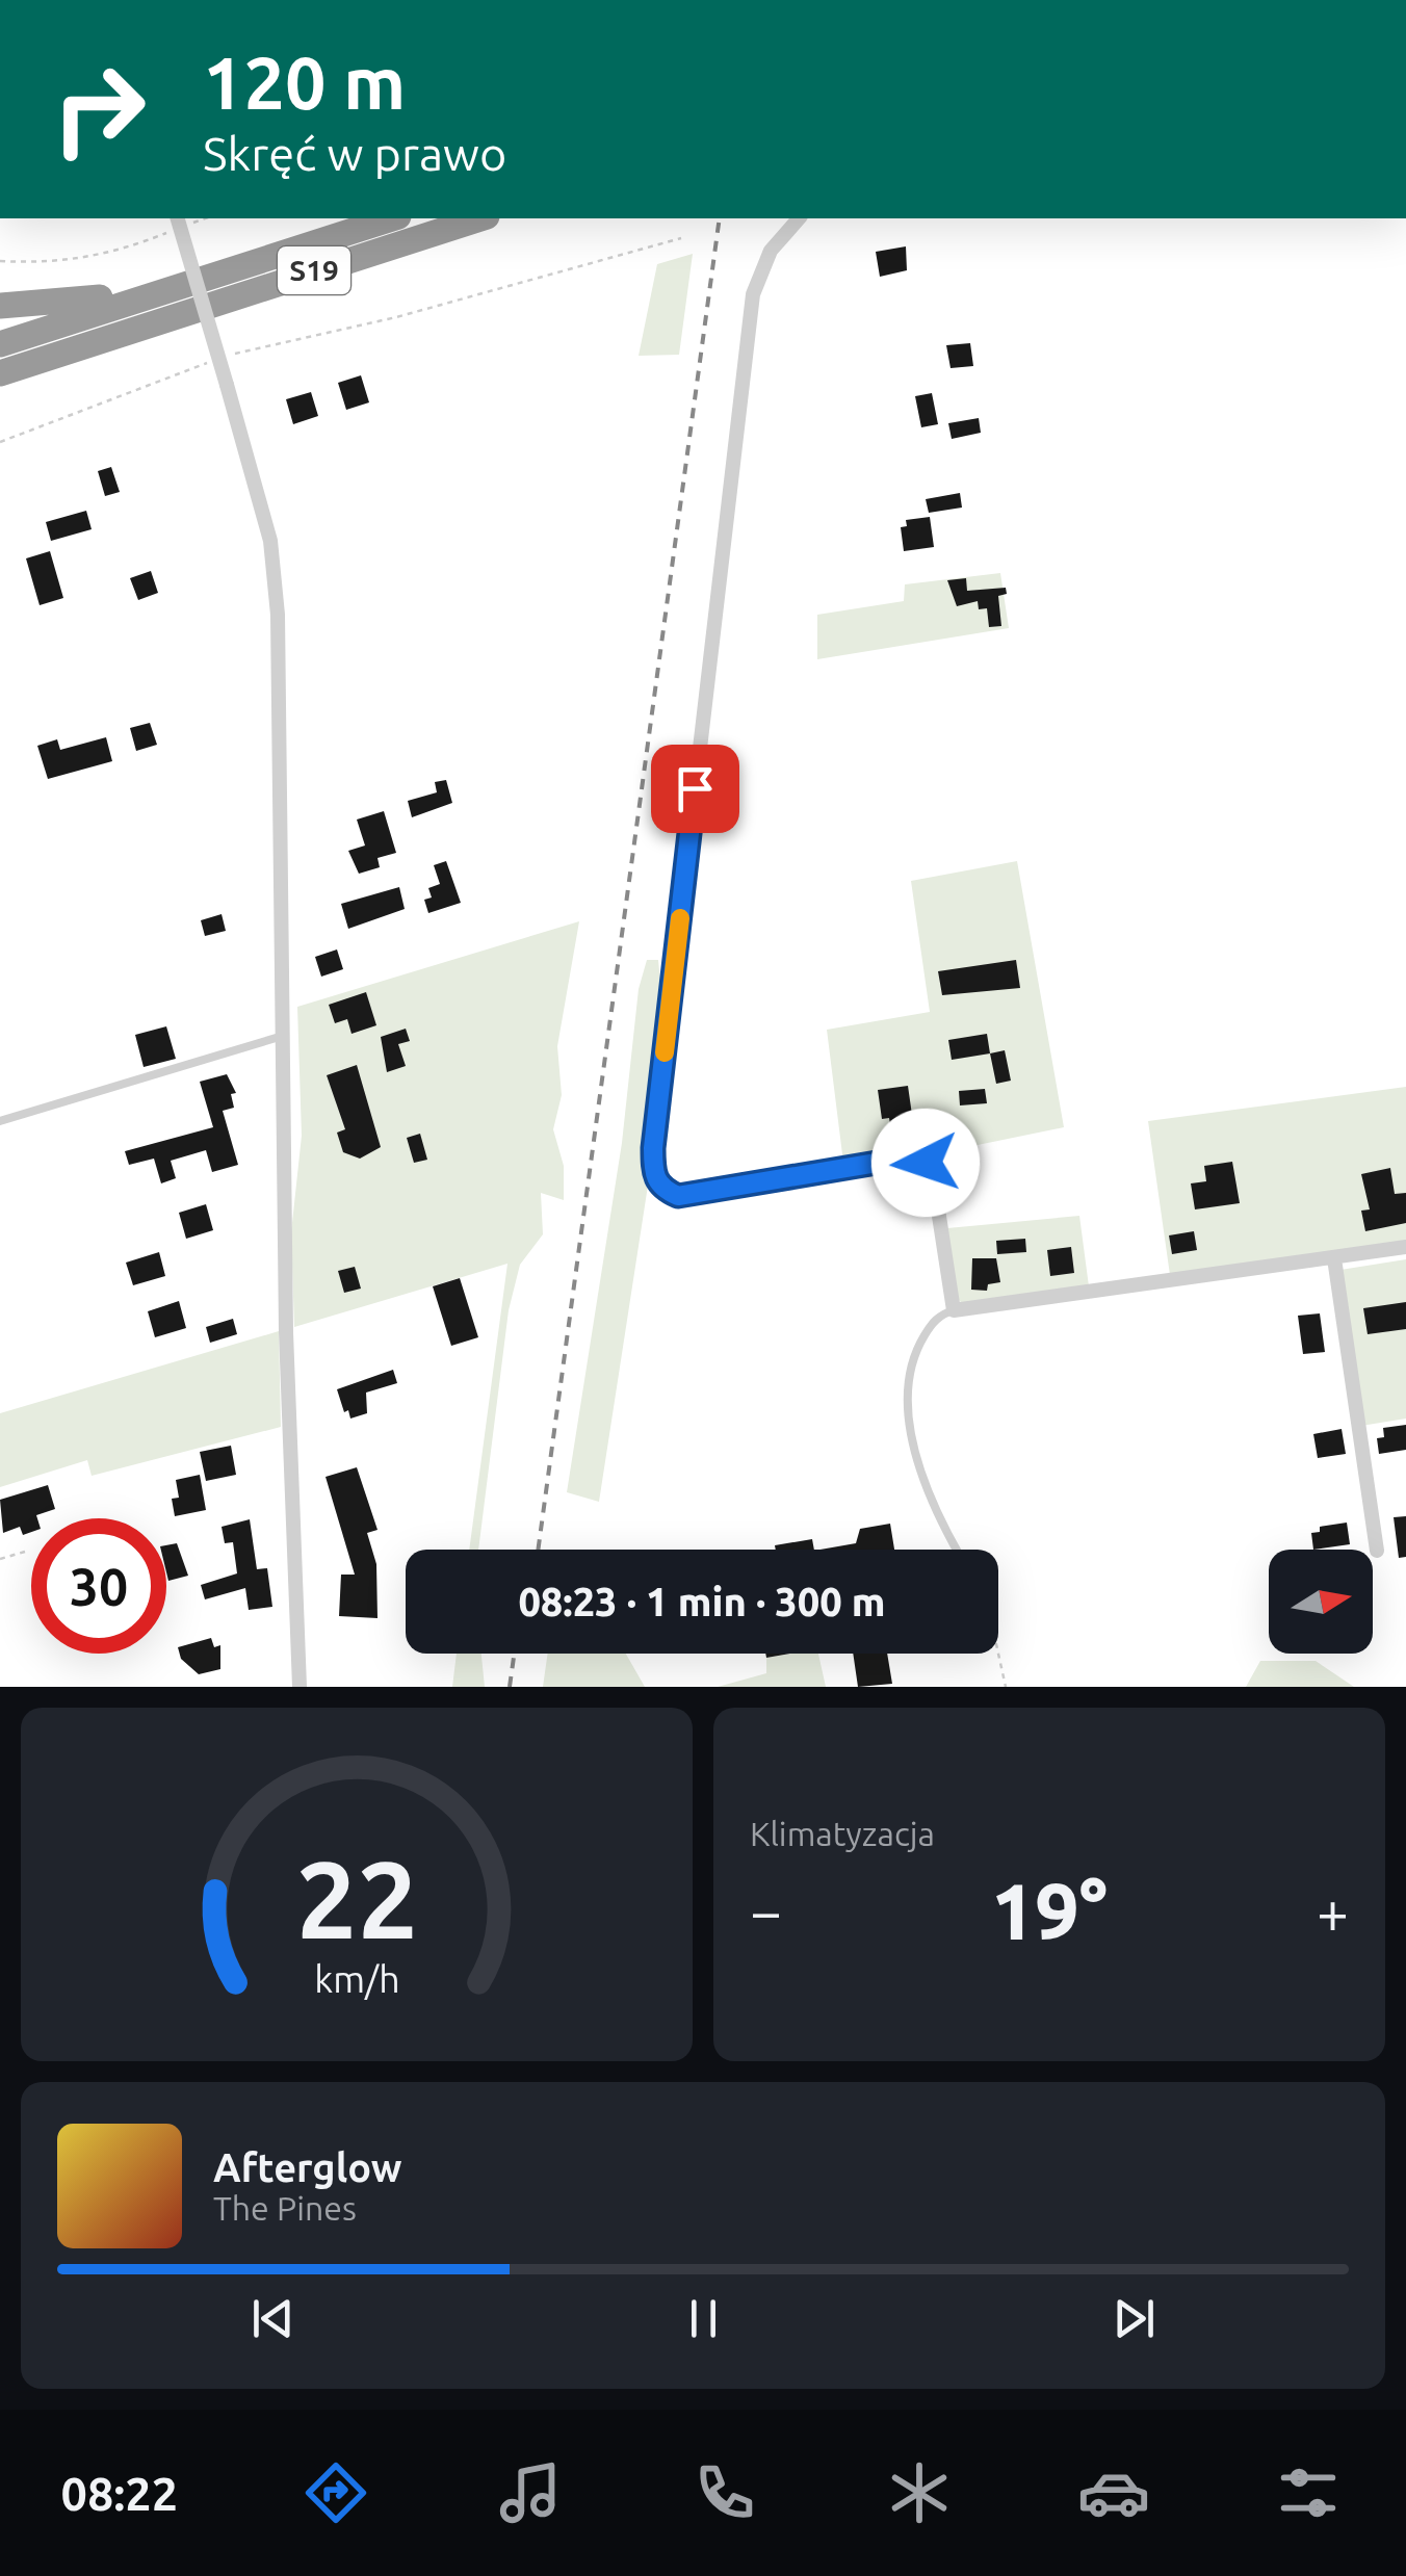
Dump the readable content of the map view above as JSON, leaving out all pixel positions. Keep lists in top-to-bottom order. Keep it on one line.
{"streets":{"highway":["S19"]},"north":"right","page":{"turn":["120 m","Skręć w prawo"],"limit":"30","trip":"08:23 · 1 min · 300 m","tile":"Klimatyzacja","heat":["−","19°","+"],"song":["Afterglow","The Pines"],"tabs":"08:22","gauge":["22","km/h"]}}
